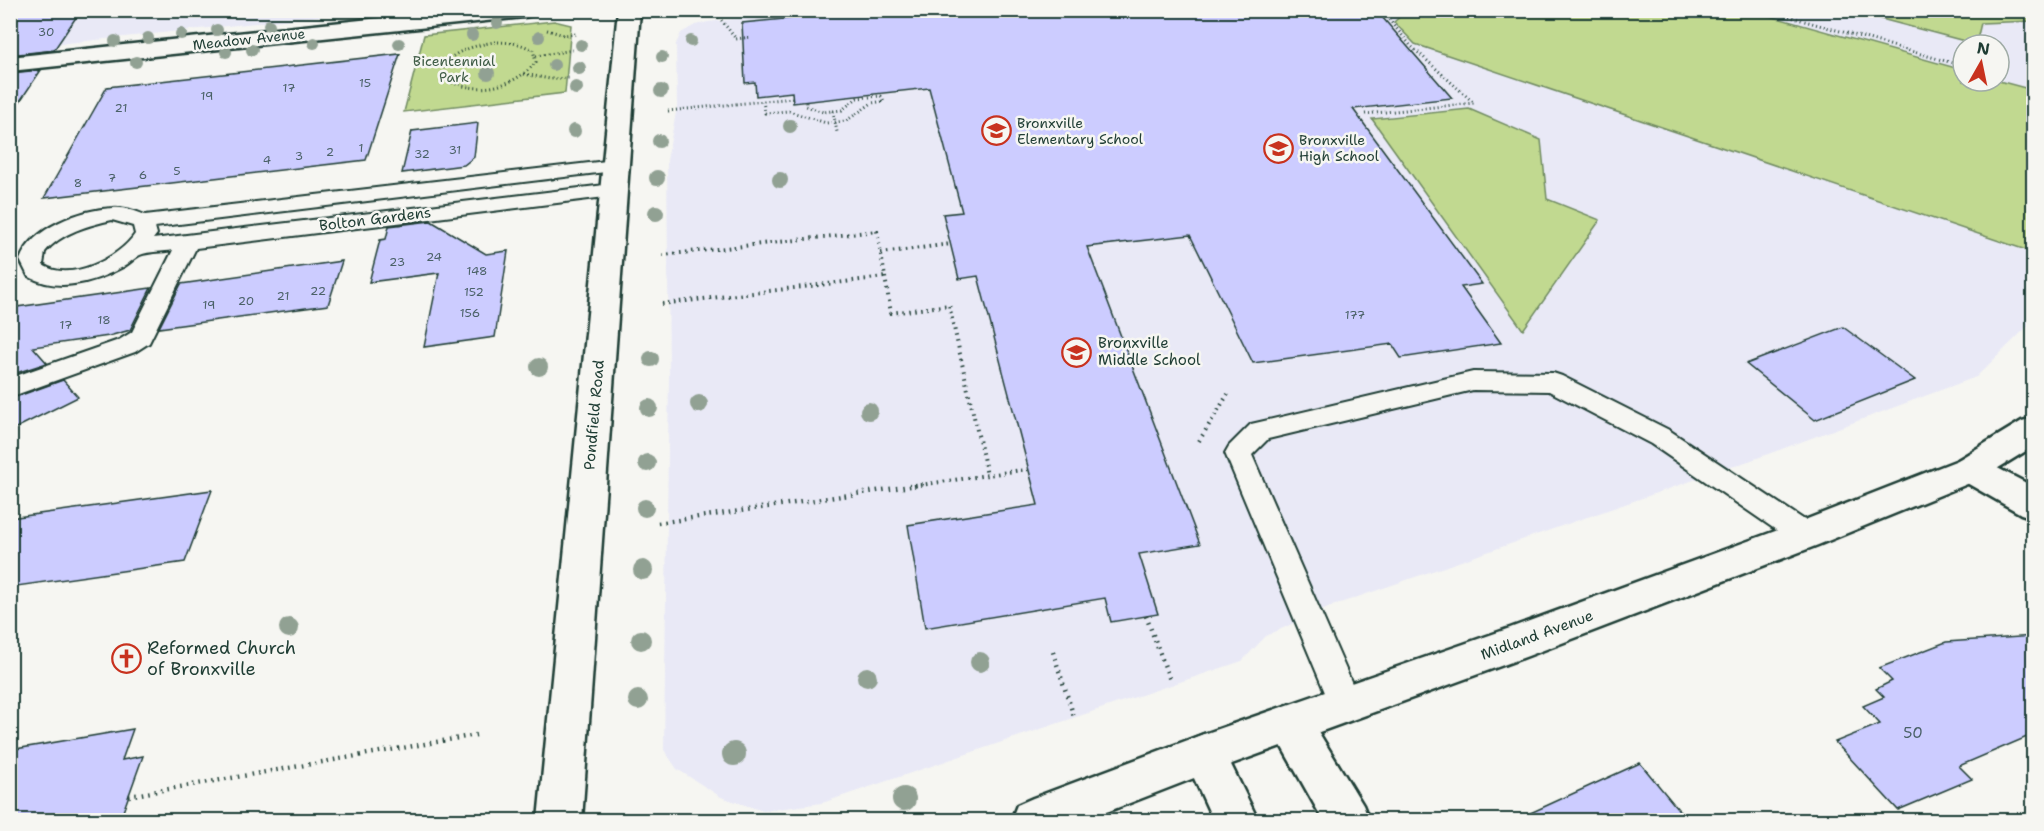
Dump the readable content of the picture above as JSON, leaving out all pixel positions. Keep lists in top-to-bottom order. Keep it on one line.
{"streets":{"street":["Meadow Avenue","Pondfield Road","Midland Avenue"],"lane":["Bolton Gardens"]},"crossings":[["Bolton Gardens","Pondfield Road"]],"parks":["Bicentennial Park"],"places":{"school or university":["Bronxville Elementary School","Bronxville High School","Bronxville Middle School"],"church":["Reformed Church of Bronxville"]},"house_numbers":["30","15","17","19","21","1","31","2","32","3","4","5","6","7","8","24","23","148","22","152","21","20","19","156","177","18","17","50"],"north":"top"}
